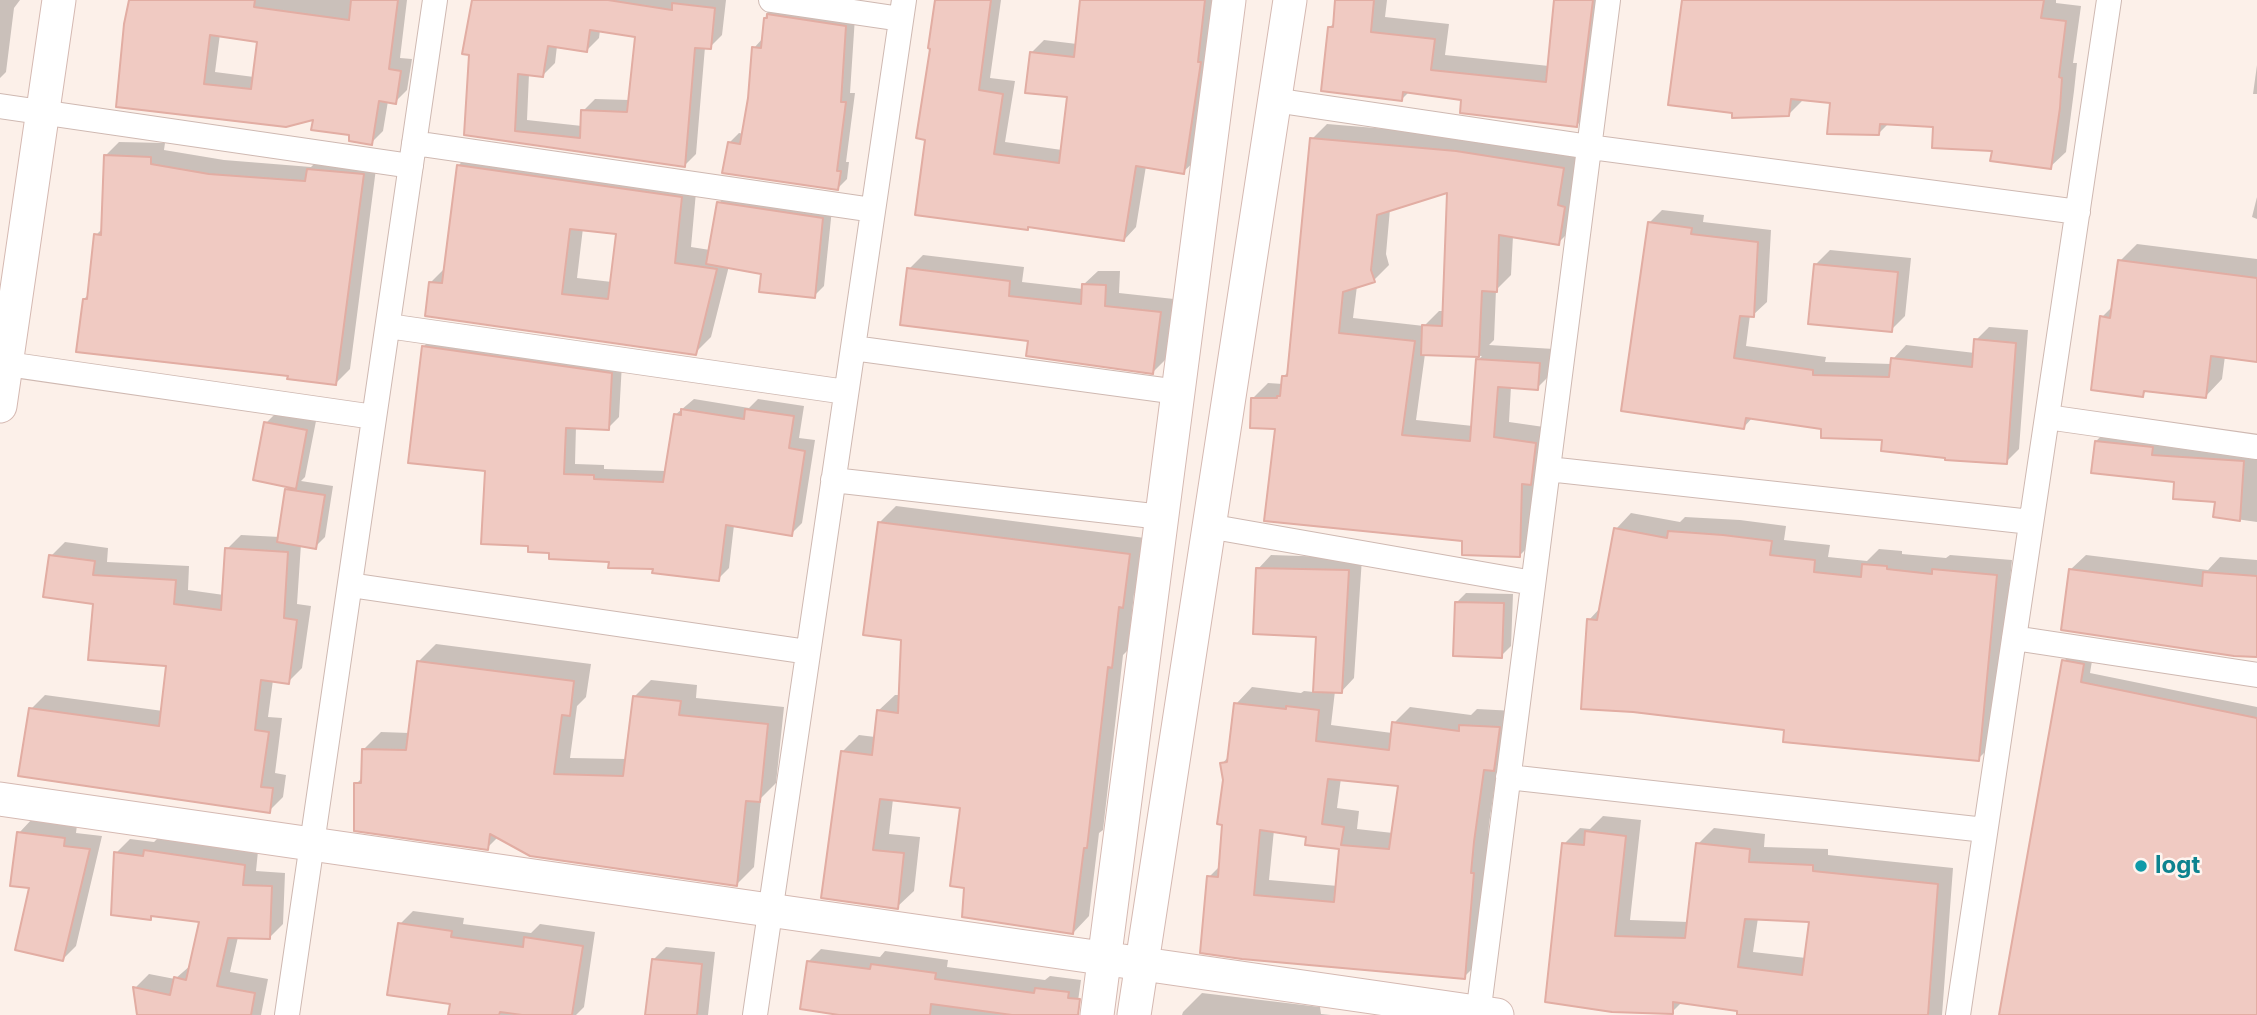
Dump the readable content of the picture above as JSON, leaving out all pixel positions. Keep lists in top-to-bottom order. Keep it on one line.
{"places":["logt"]}
